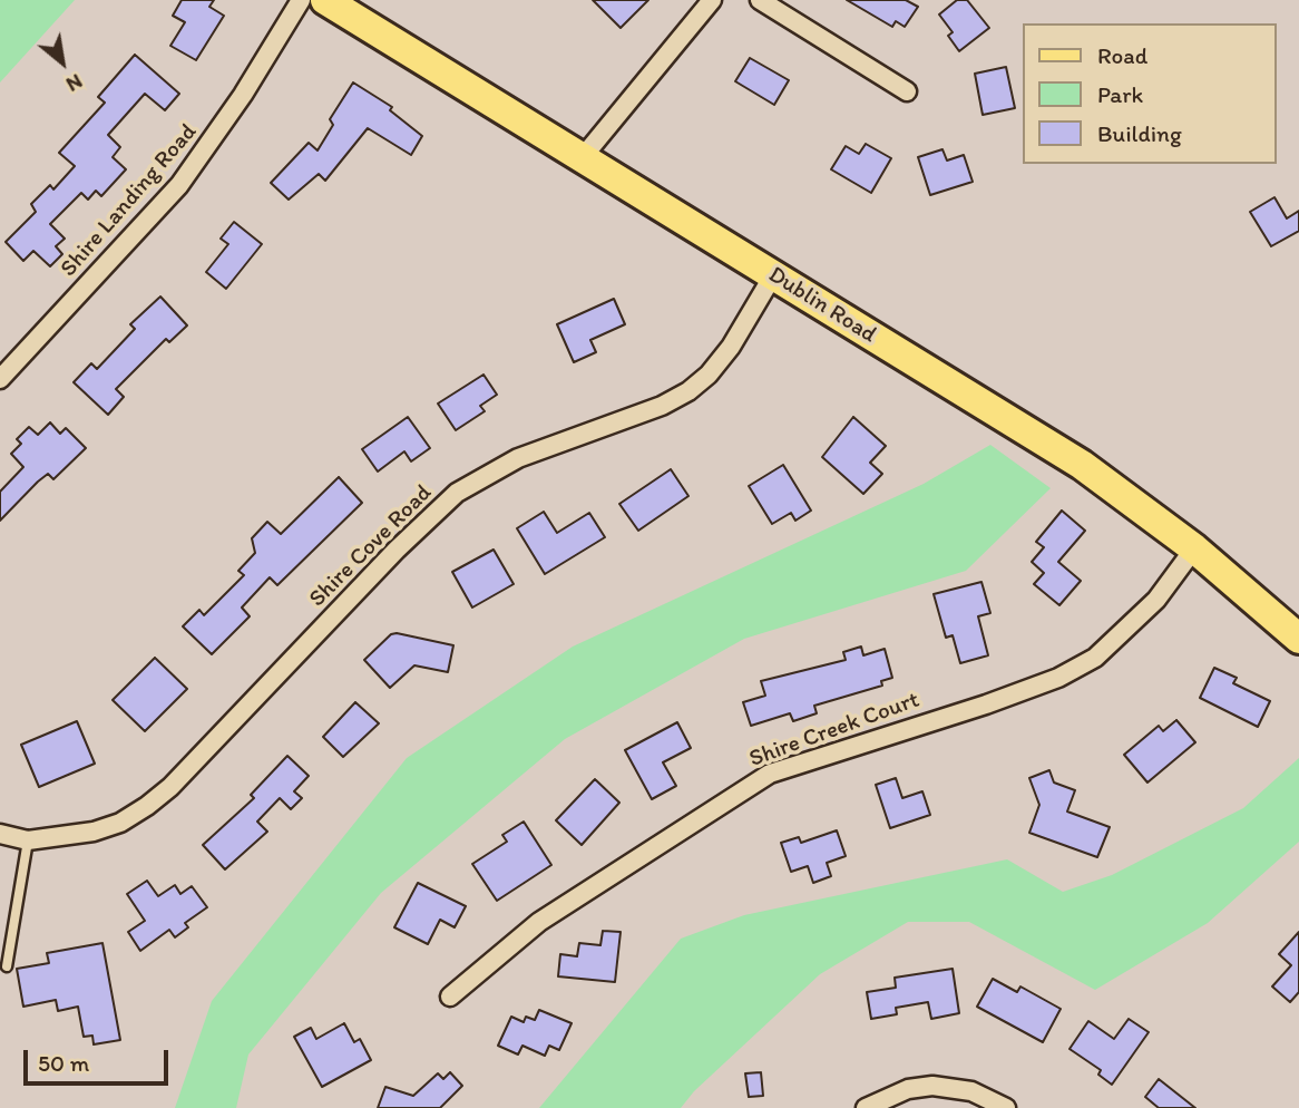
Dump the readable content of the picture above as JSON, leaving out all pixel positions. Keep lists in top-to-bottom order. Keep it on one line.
{"streets":{"main road":["Dublin Road"],"street":["Shire Landing Road","Shire Cove Road","Shire Creek Court"]},"crossings":[["Dublin Road","Shire Cove Road"],["Dublin Road","Shire Creek Court"]],"legend":["Road","Park","Building"],"scale_bar":"50 m","north":"bottom right"}
